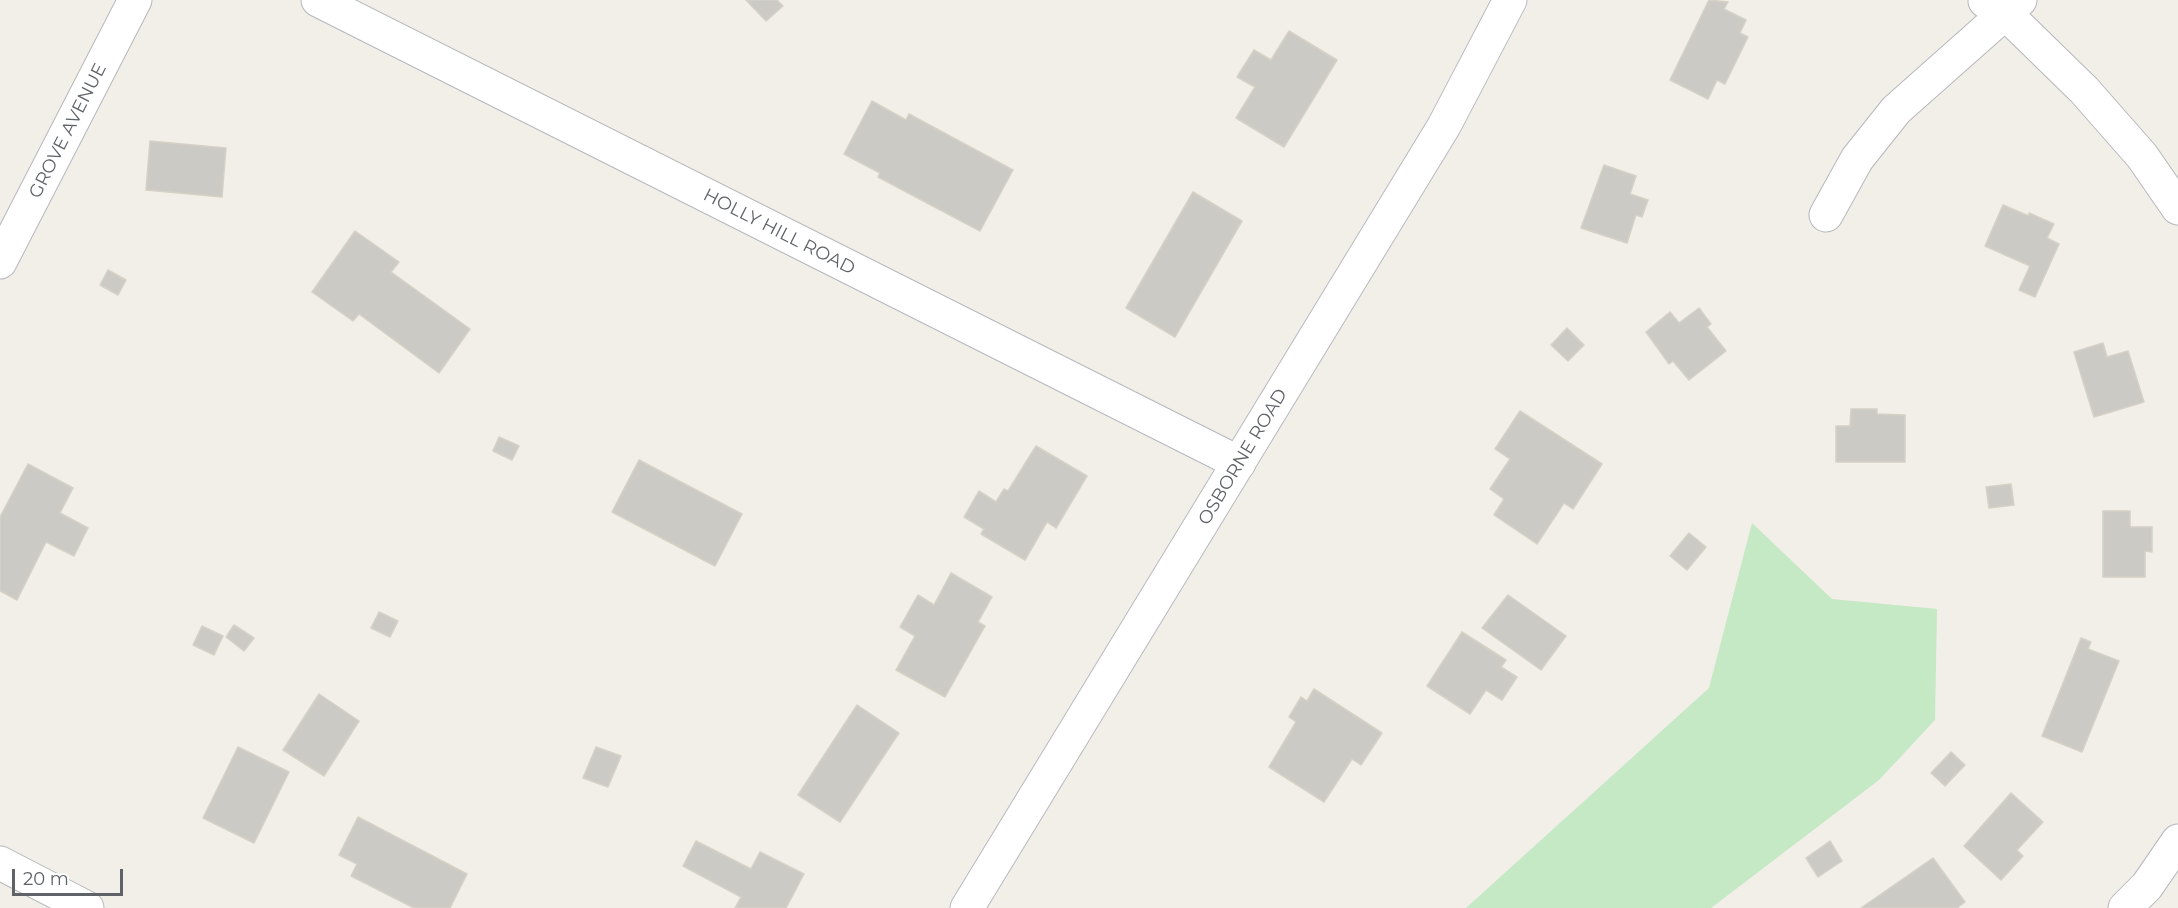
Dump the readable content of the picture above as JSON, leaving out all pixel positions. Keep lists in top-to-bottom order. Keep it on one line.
{"streets":{"street":["GROVE AVENUE","HOLLY HILL ROAD","OSBORNE ROAD"]},"crossings":[["HOLLY HILL ROAD","OSBORNE ROAD"]],"scale_bar":"20 m"}
